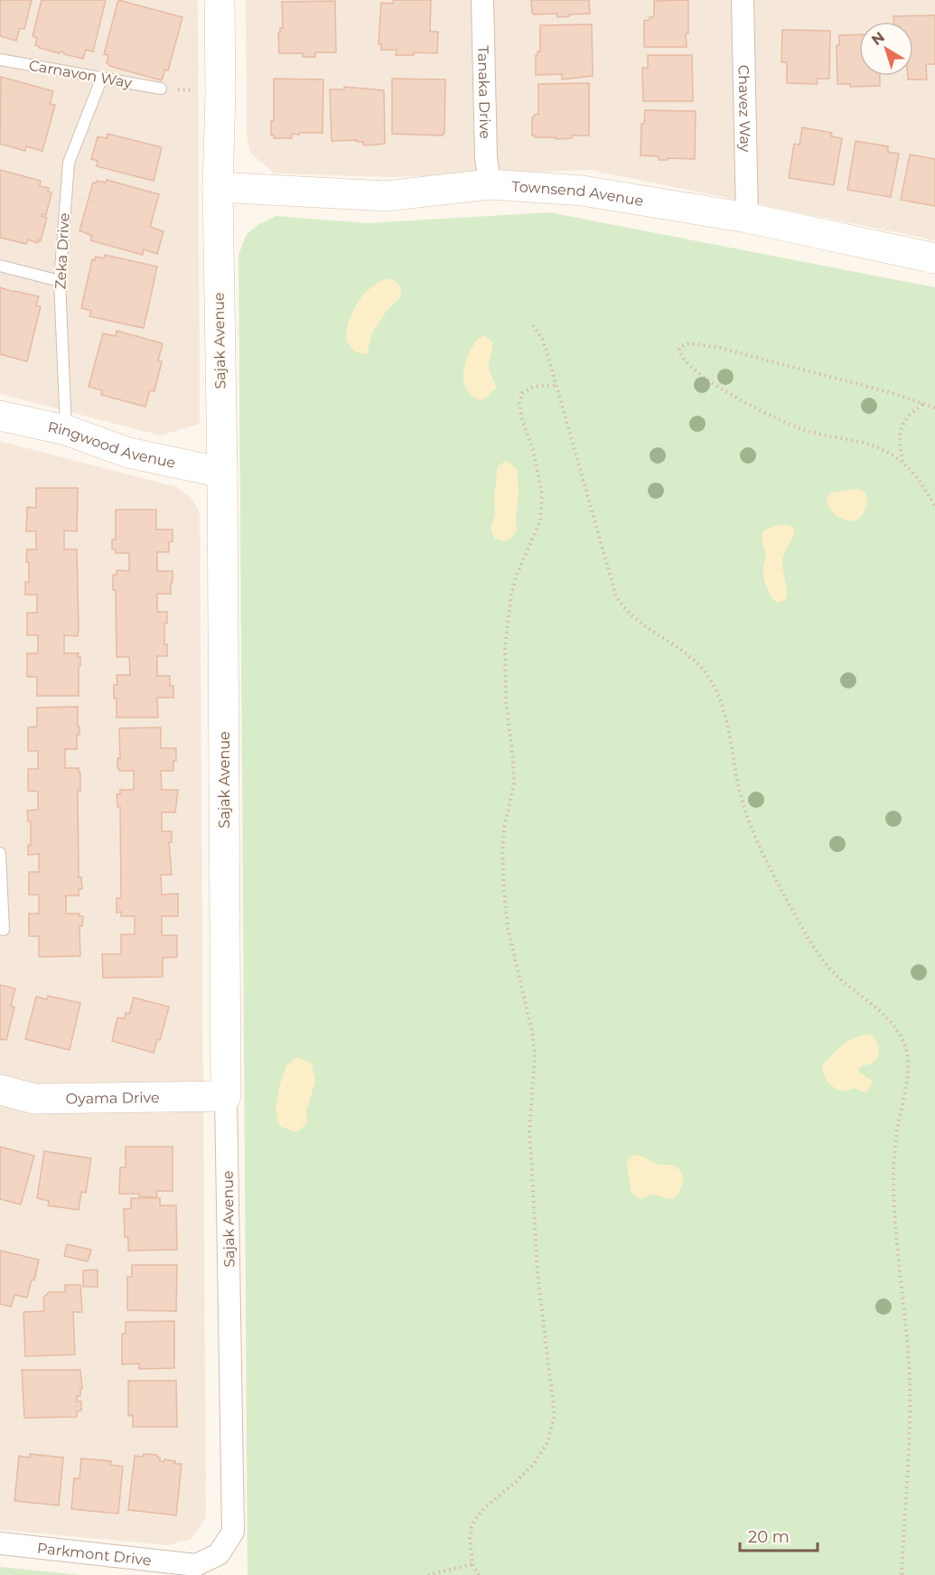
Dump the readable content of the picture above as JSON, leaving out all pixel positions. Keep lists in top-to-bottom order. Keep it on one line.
{"streets":{"street":["Tanaka Drive","Chavez Way","Townsend Avenue","Sajak Avenue","Ringwood Avenue","Oyama Drive","Parkmont Drive"],"lane":["Carnavon Way","Zeka Drive"]},"crossings":[["Carnavon Way","Zeka Drive"],["Tanaka Drive","Townsend Avenue"],["Chavez Way","Townsend Avenue"],["Townsend Avenue","Sajak Avenue"],["Zeka Drive","Ringwood Avenue"],["Sajak Avenue","Ringwood Avenue"],["Sajak Avenue","Oyama Drive"],["Sajak Avenue","Parkmont Drive"]],"scale_bar":"20 m","north":"top left"}
